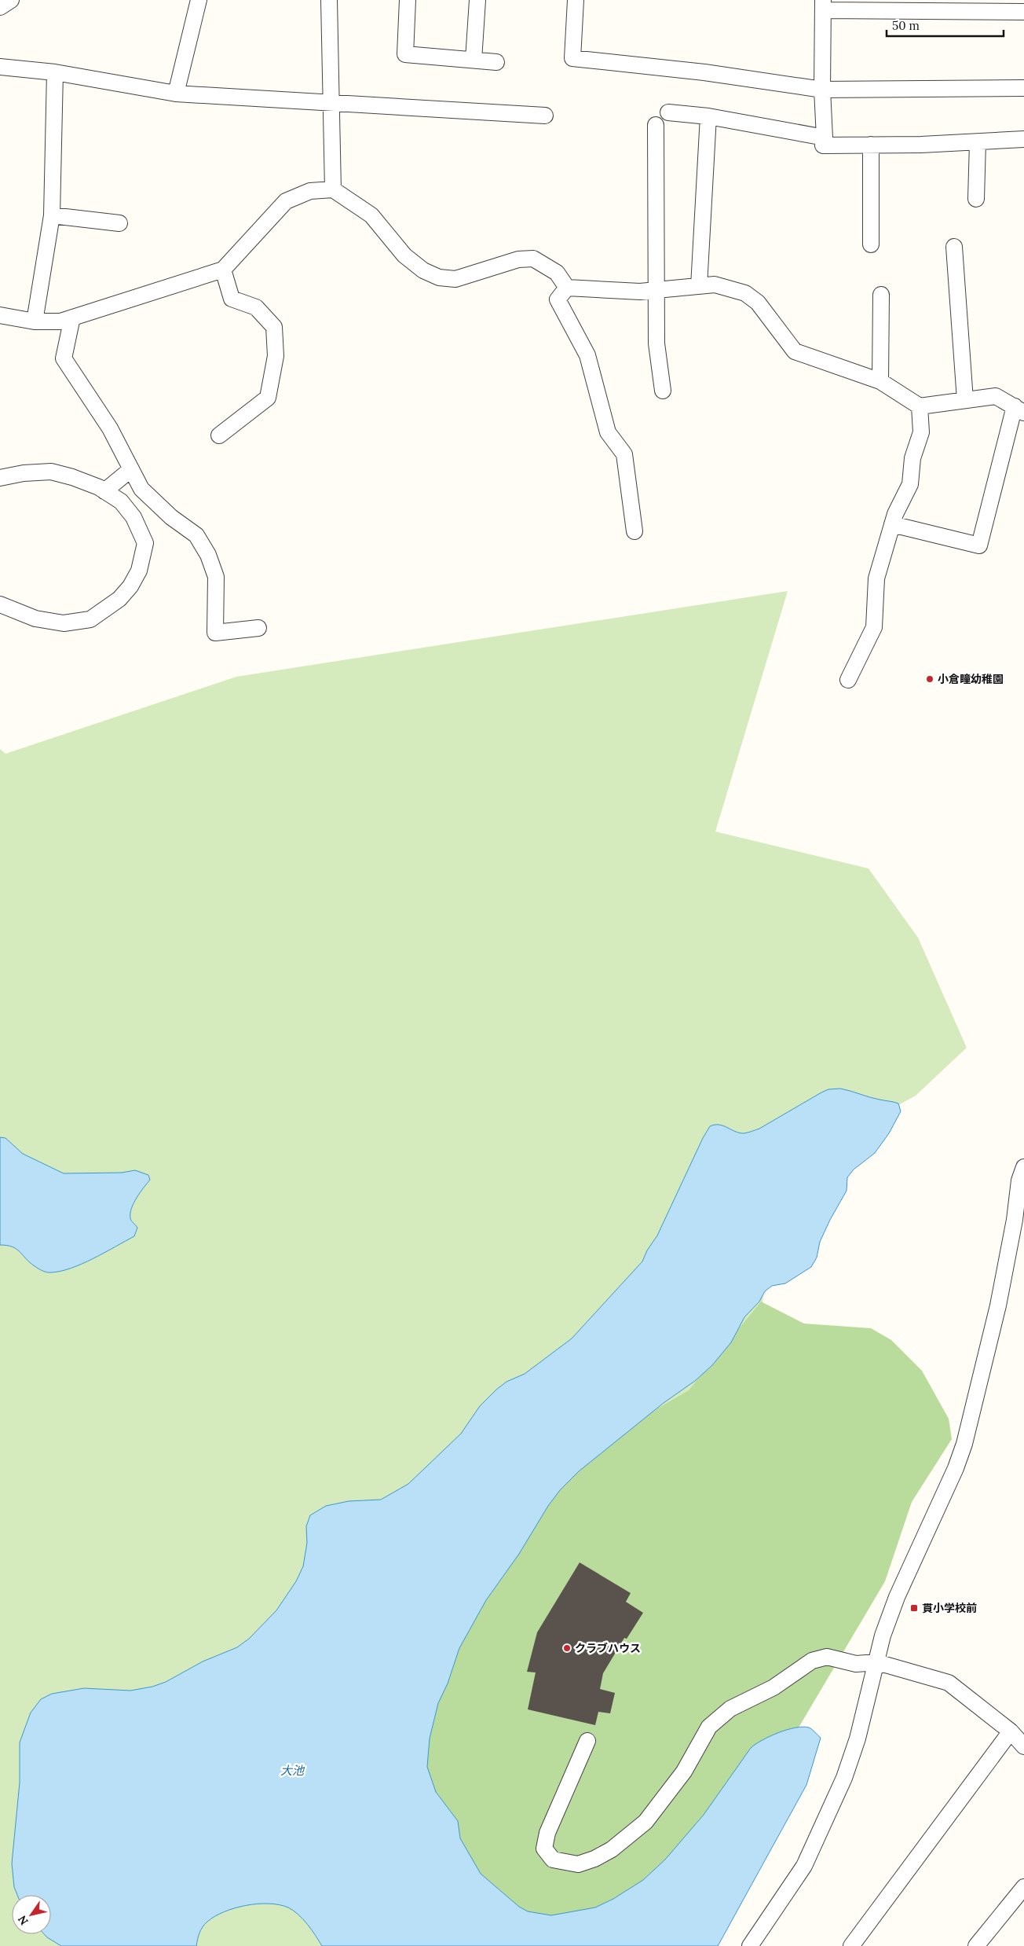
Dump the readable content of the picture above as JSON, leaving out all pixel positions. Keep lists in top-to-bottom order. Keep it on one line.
{"water":["大池"],"places":{"other":["小倉瞳幼稚園","クラブハウス"],"transit":["貫小学校前"]},"scale_bar":"50 m","north":"bottom left"}
